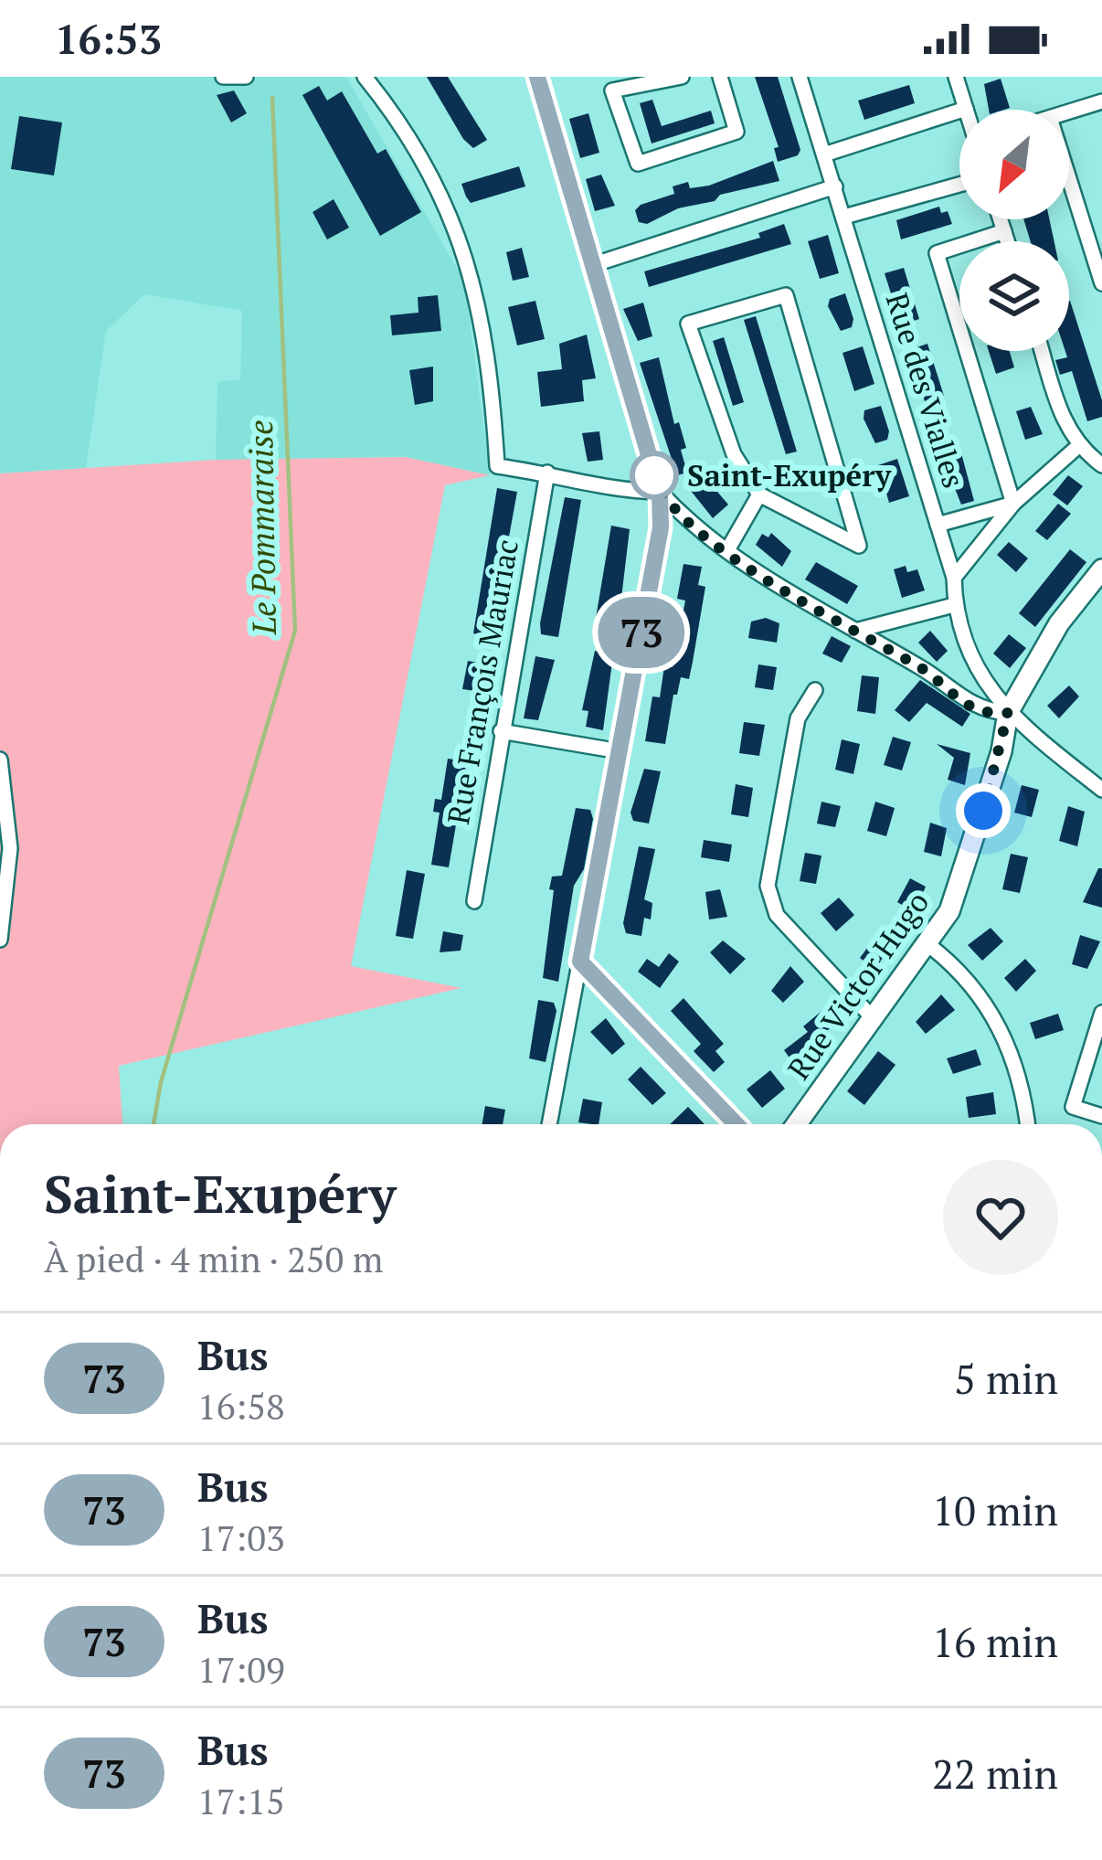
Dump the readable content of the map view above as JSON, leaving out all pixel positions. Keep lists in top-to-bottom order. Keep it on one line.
{"streets":{"street":["Rue des Vialles","Rue François Mauriac","Rue Victor Hugo"]},"crossings":[["Rue des Vialles","Rue Victor Hugo"]],"water":["Le Pommaraise"],"places":["Saint-Exupéry"],"lines":["bus line 73"],"north":"bottom left","page":{"status":"16:53","on_map":"73","heading":["Saint-Exupéry","À pied · 4 min · 250 m"],"list":[{"mark":"73","name":"Bus","note":"16:58","value":"5 min"},{"mark":"73","name":"Bus","note":"17:03","value":"10 min"},{"mark":"73","name":"Bus","note":"17:09","value":"16 min"},{"mark":"73","name":"Bus","note":"17:15","value":"22 min"}]}}
